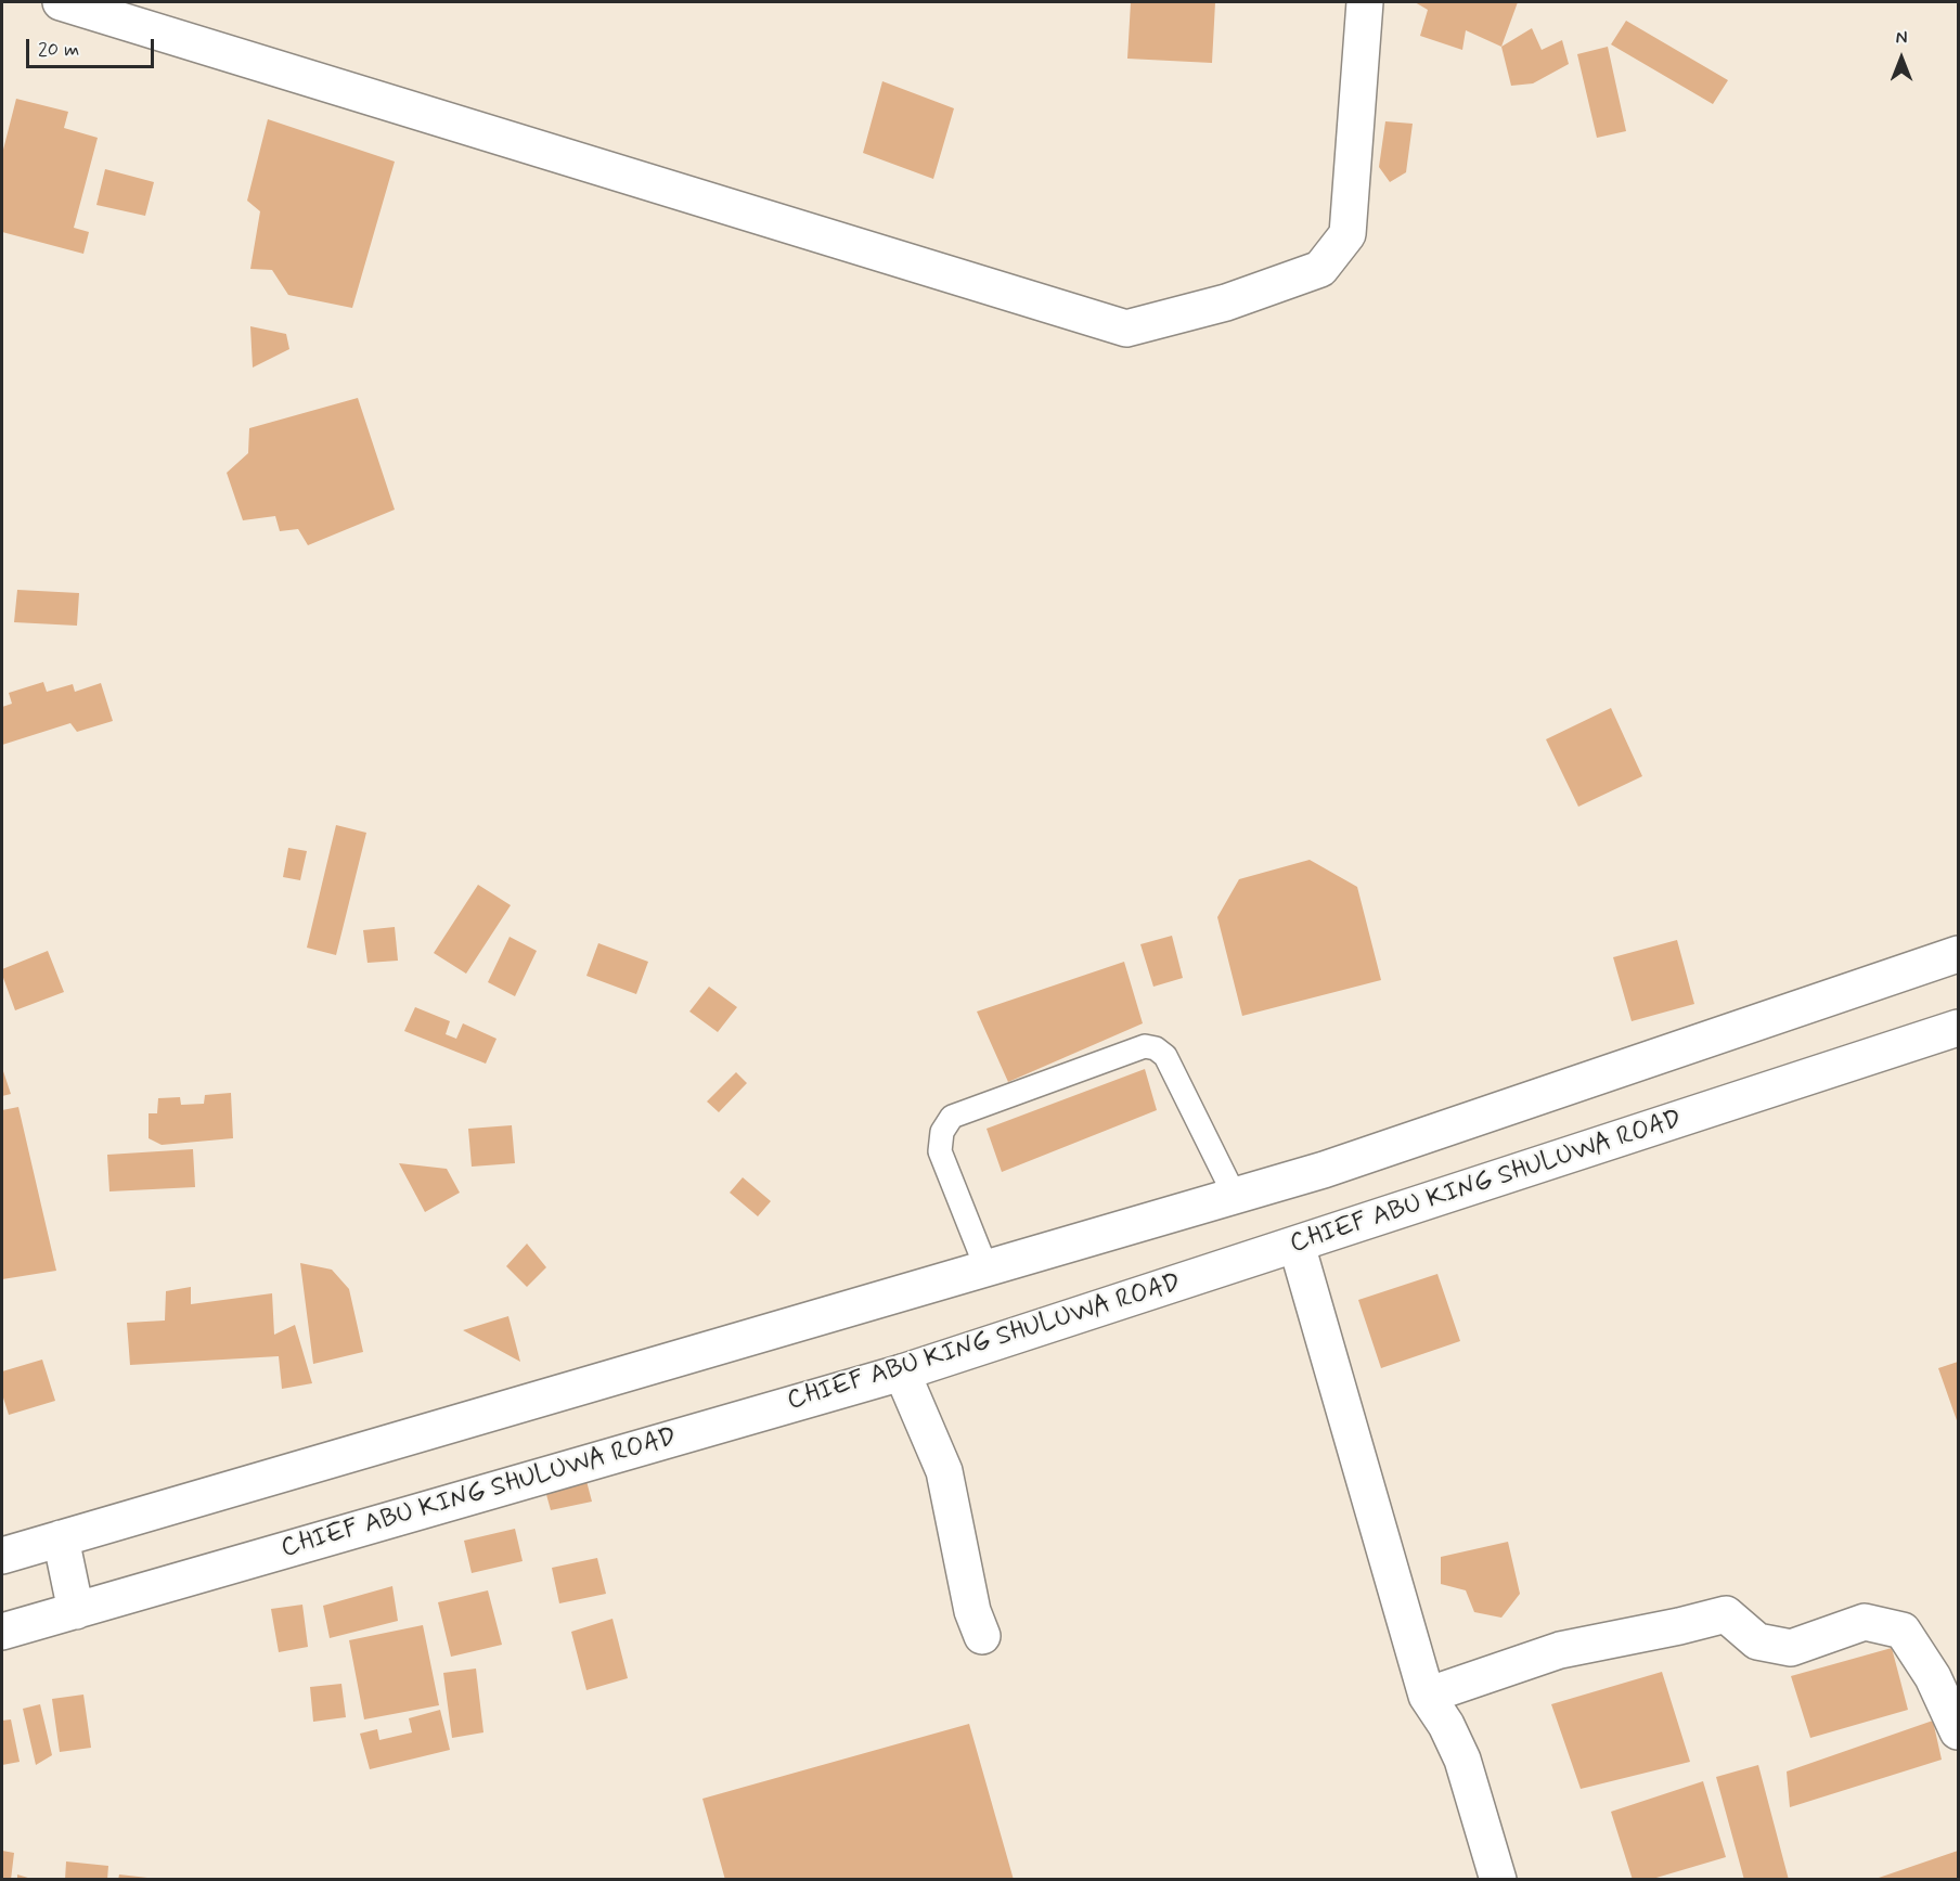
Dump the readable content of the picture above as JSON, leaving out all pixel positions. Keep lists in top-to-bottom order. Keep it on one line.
{"streets":{"street":["CHIEF ABU KING SHULUWA ROAD"]},"scale_bar":"20 m","north":"top"}
